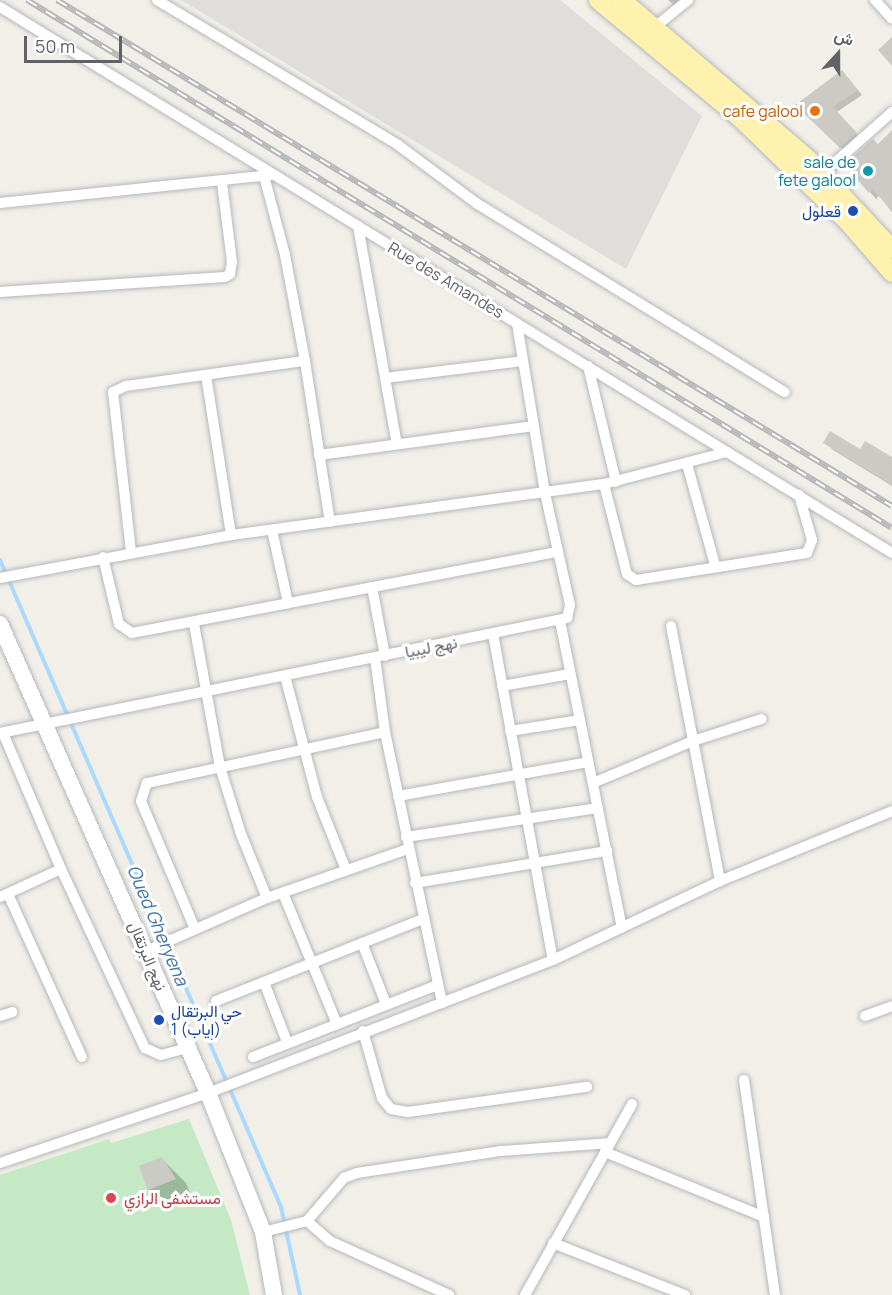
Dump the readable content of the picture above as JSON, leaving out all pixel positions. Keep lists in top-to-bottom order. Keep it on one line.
{"streets":{"street":["Rue des Amandes","نهج ليبيا","نهج البرتقال"]},"crossings":[["نهج ليبيا","نهج البرتقال"]],"water":["Oued Gheryena"],"places":["cafe galool","sale de fete galool","قعلول","حي البرتقال 1 (إياب)","مستشفى الرازي"],"scale_bar":"50 m","north":"top"}
